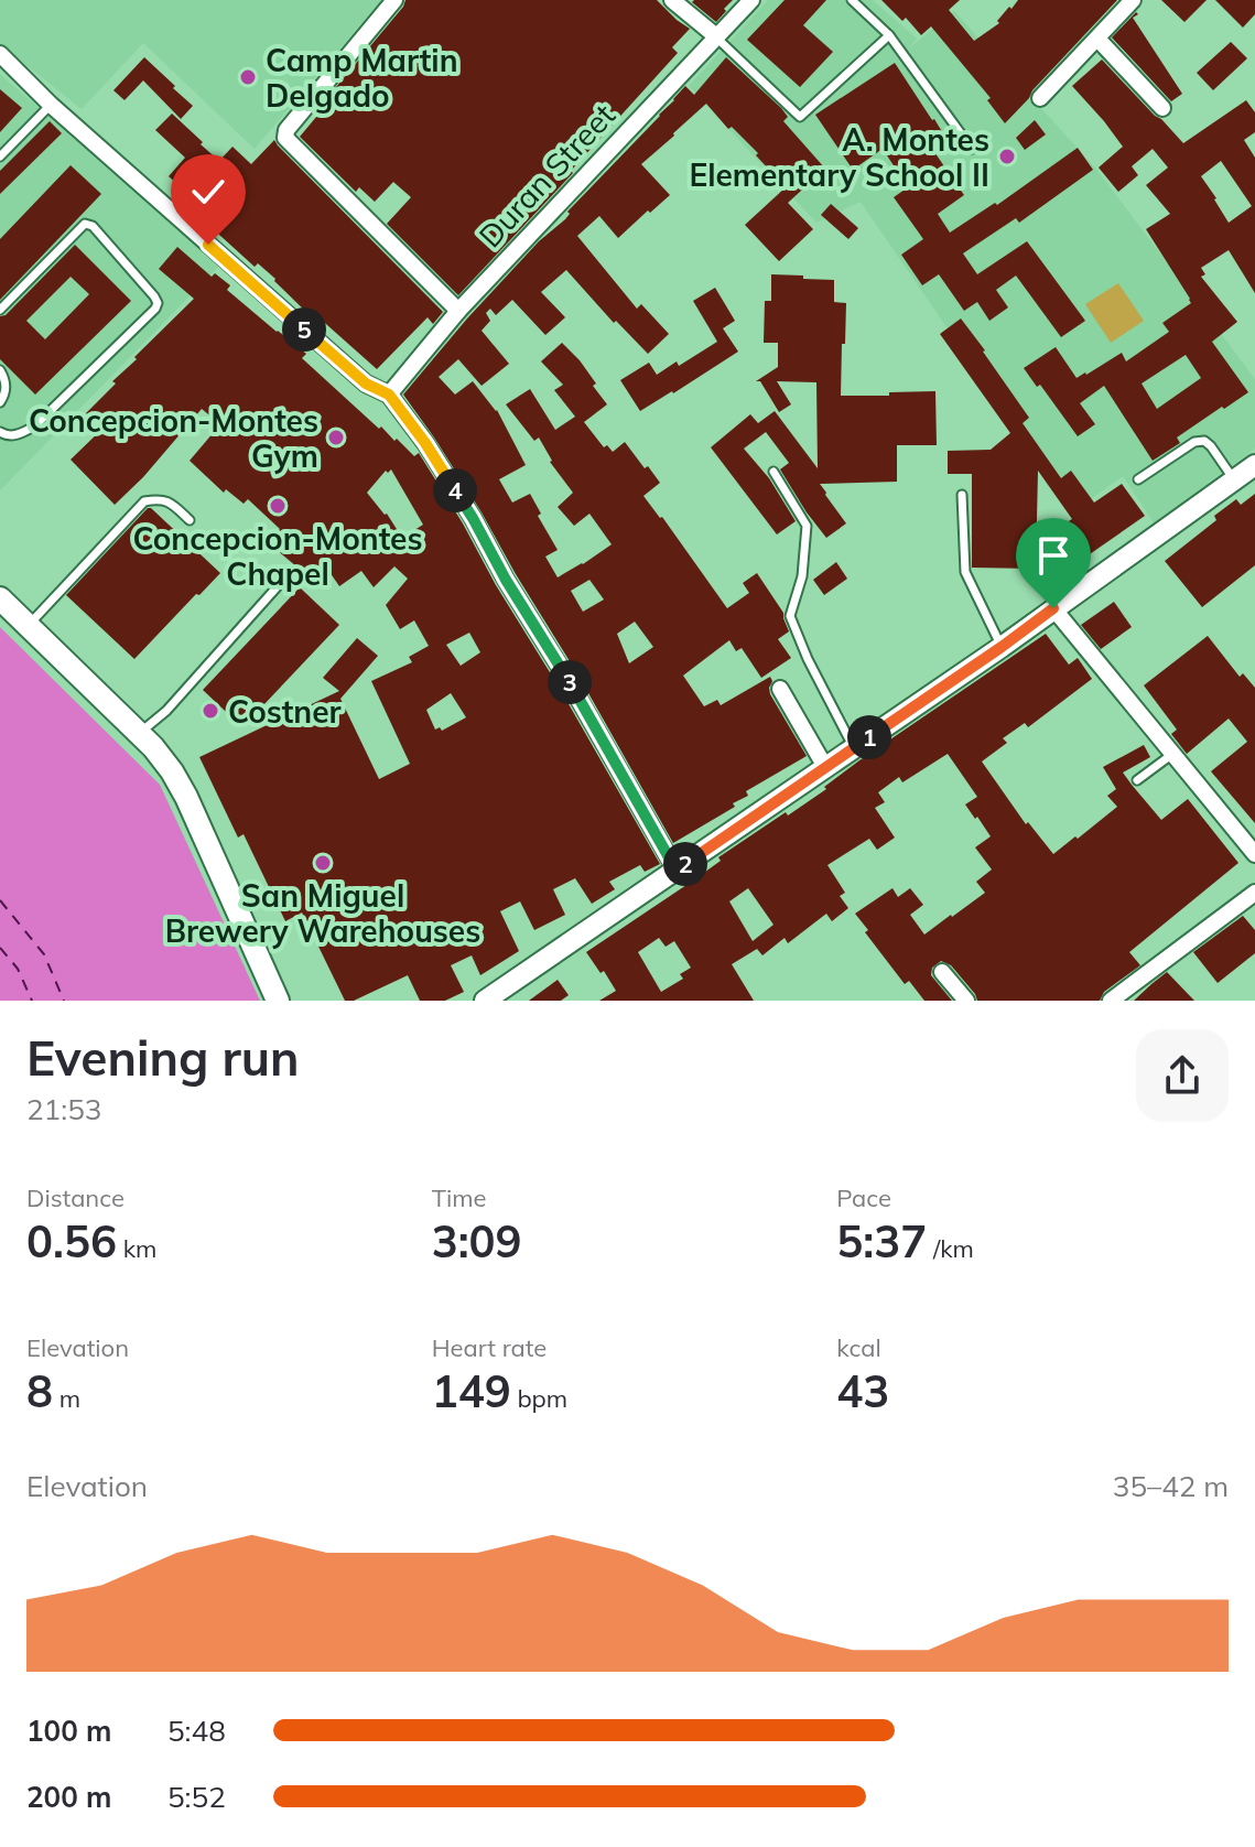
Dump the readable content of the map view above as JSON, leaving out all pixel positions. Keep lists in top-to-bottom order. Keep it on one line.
{"streets":{"street":["Duran Street"]},"places":["Camp Martin Delgado","A. Montes Elementary School II","Concepcion-Montes Gym","Concepcion-Montes Chapel","Costner","San Miguel Brewery Warehouses"],"page":{"pins":["5","4","3","1","2"],"heading":["Evening run","21:53"],"stats":[["Distance","0.56 km"],["Time","3:09"],["Pace","5:37 /km"],["Elevation","8 m"],["Heart rate","149 bpm"],["kcal","43"]],"chart":["Elevation","35–42 m"],"list":[{"name":"100 m","note":"5:48"},{"name":"200 m","note":"5:52"}]}}
